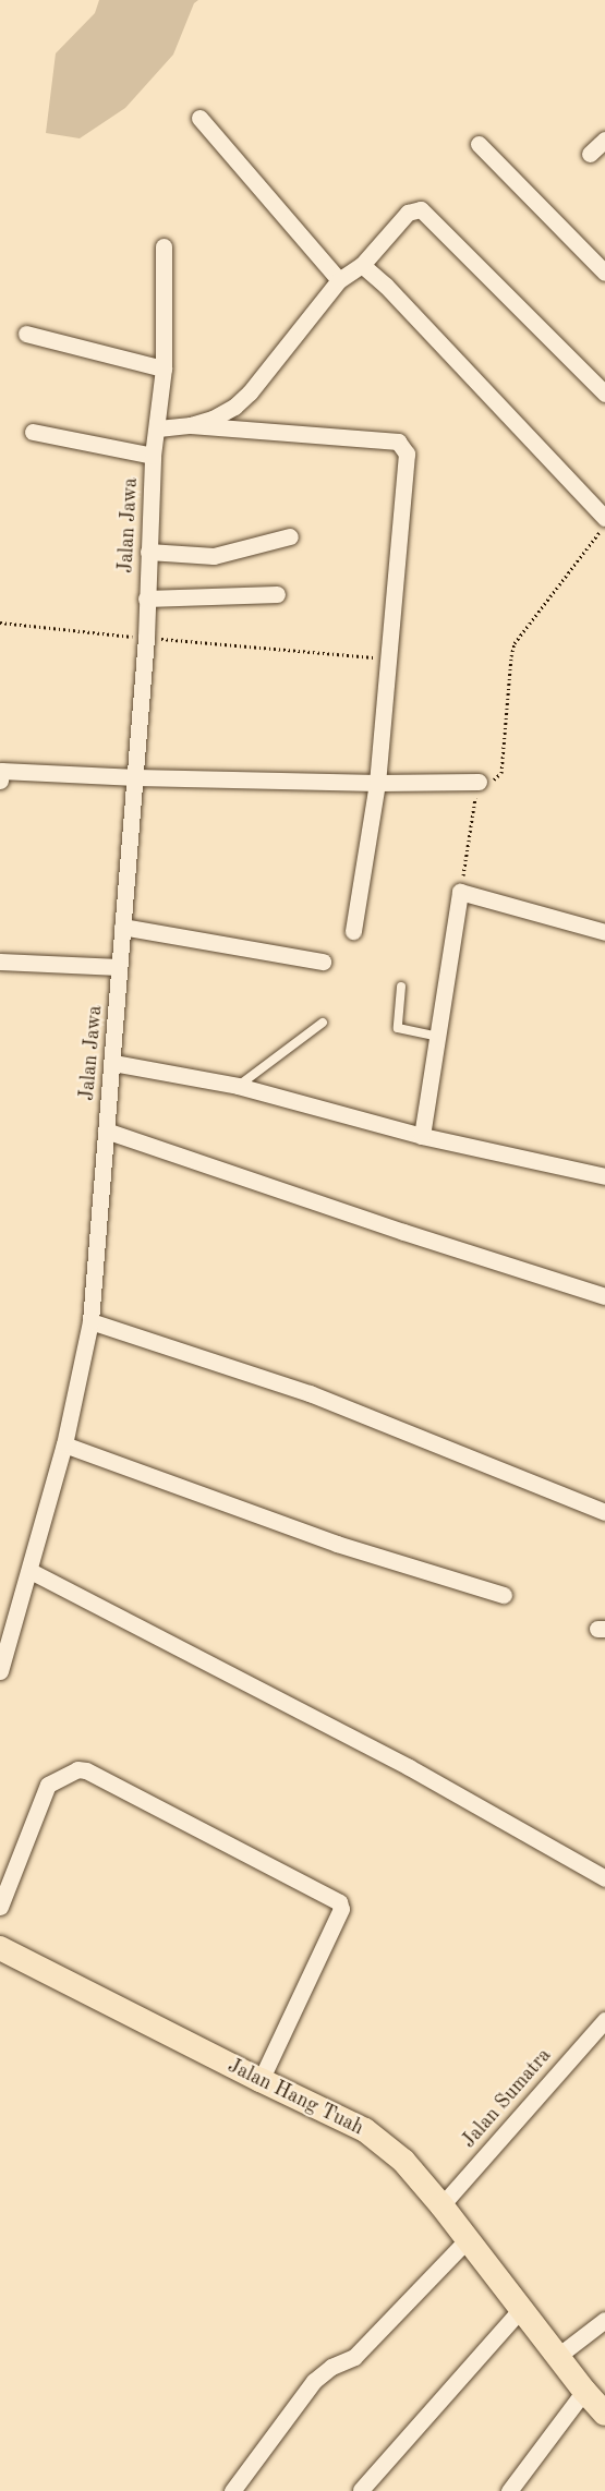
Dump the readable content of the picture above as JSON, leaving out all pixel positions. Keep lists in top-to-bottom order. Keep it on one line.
{"streets":{"main road":["Jalan Hang Tuah"],"street":["Jalan Jawa","Jalan Sumatra"]},"crossings":[["Jalan Hang Tuah","Jalan Sumatra"]]}
